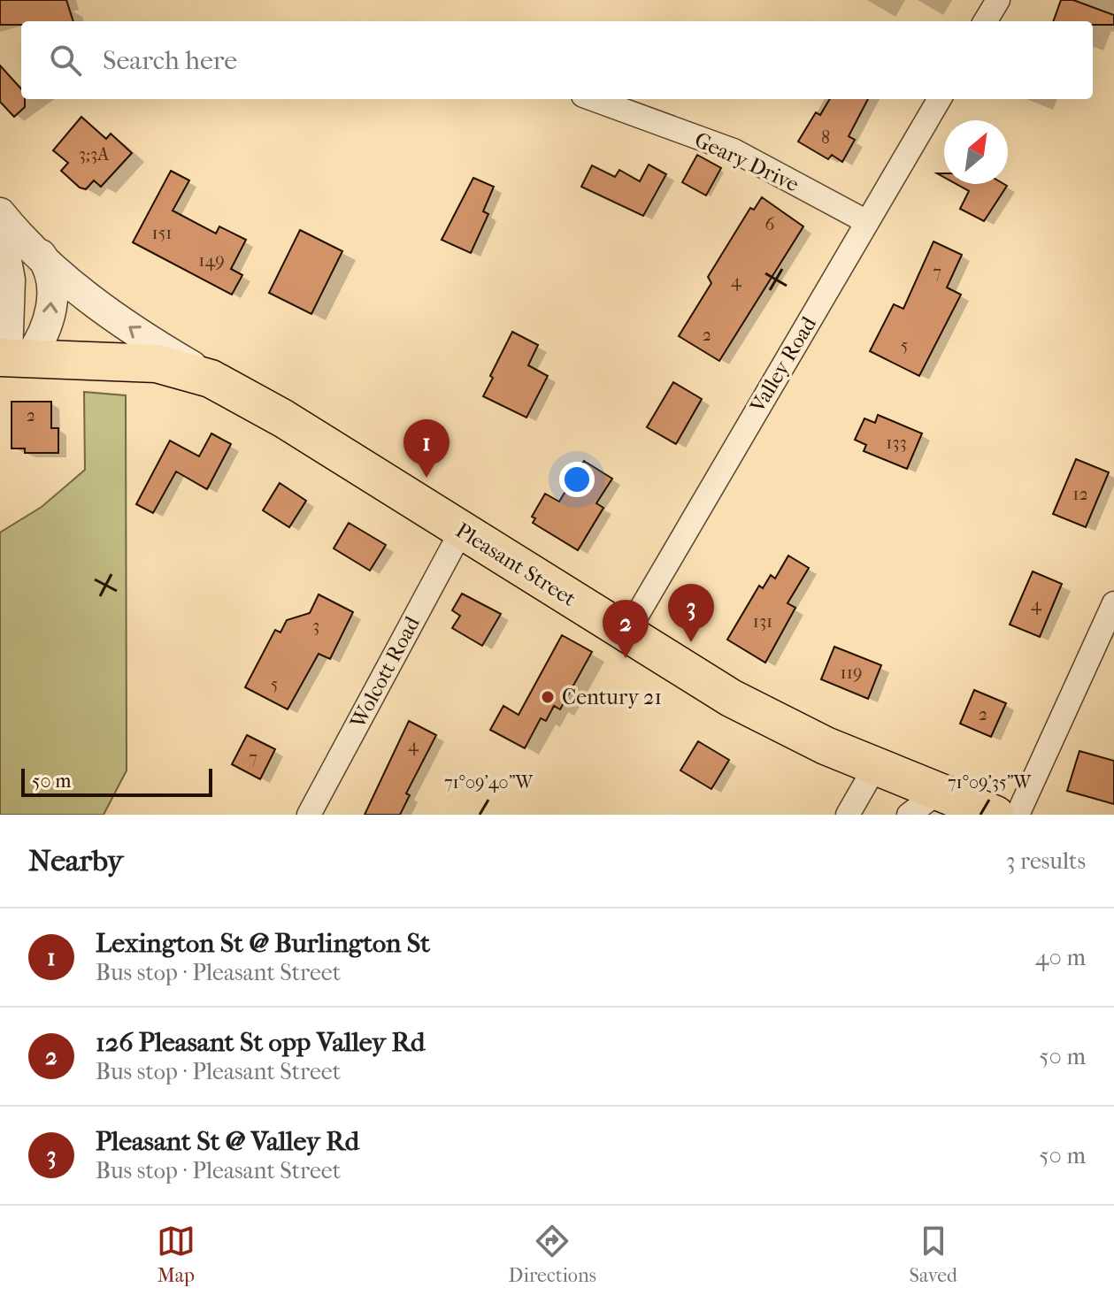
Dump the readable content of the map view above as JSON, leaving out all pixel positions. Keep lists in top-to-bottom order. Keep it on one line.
{"streets":{"main road":["Pleasant Street"],"street":["Geary Drive","Valley Road","Wolcott Road"]},"crossings":[["Geary Drive","Valley Road"],["Valley Road","Pleasant Street"],["Pleasant Street","Wolcott Road"]],"places":["Century 21"],"house_numbers":["8","3;3A","6","151","149","7","4","2","5","2","133","12","4","131","3","119","5","2","4","7"],"scale_bar":"50 m","north":"top right","page":{"search":"Search here","pins":["1","3","2"],"scale":"50 m","heading":["Nearby","3 results"],"list":[{"mark":"1","name":"Lexington St @ Burlington St","note":"Bus stop · Pleasant Street","value":"40 m"},{"mark":"2","name":"126 Pleasant St opp Valley Rd","note":"Bus stop · Pleasant Street","value":"50 m"},{"mark":"3","name":"Pleasant St @ Valley Rd","note":"Bus stop · Pleasant Street","value":"50 m"}],"nav":["Map","Directions","Saved"]},"coordinates":["71°09'40\"W","71°09'35\"W"]}
